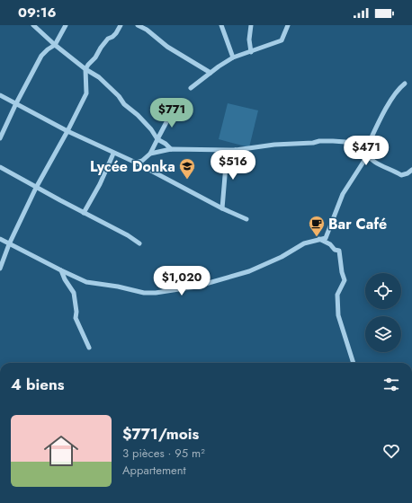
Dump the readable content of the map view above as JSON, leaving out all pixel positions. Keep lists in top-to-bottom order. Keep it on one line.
{"places":{"school or university":["Lycée Donka"],"cafe":["Bar Café"]},"page":{"status":"09:16","price":["$771","$471","$516","$1,020"],"heading":"4 biens","list":[{"name":"$771/mois","note":"3 pièces · 95 m² · Appartement"}]}}
